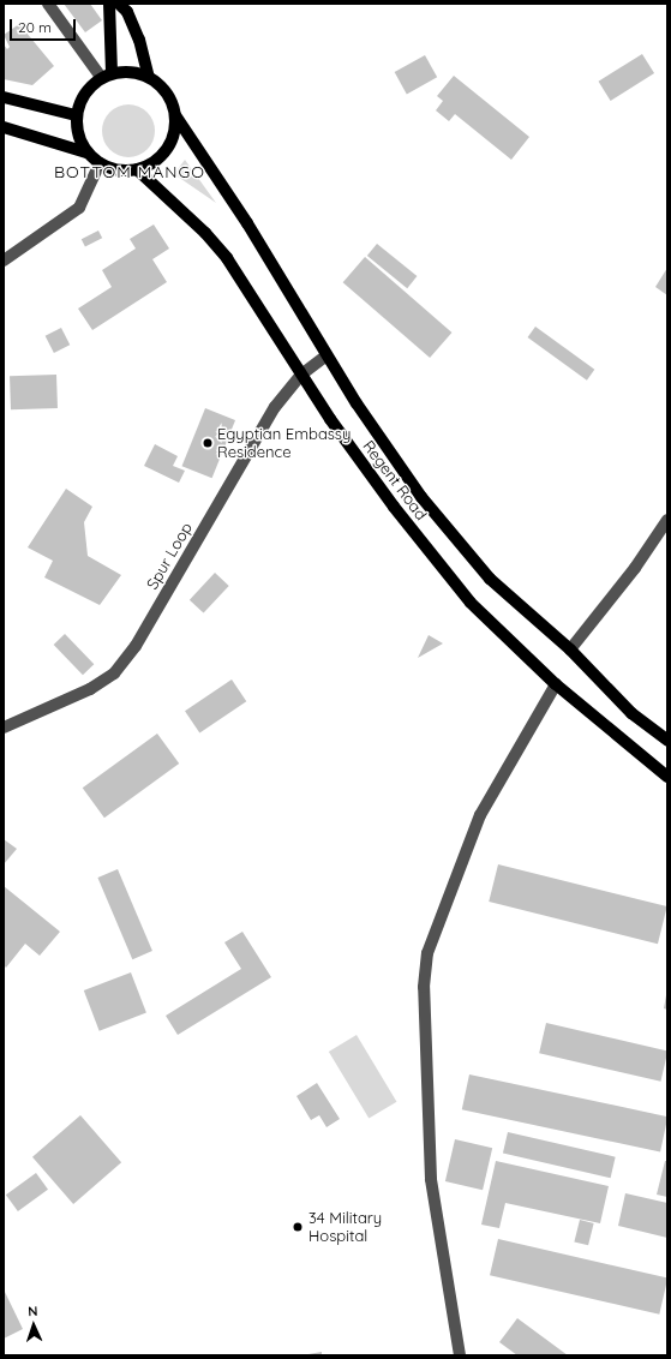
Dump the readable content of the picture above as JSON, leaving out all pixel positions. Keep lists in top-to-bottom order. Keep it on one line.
{"streets":{"main road":["Regent Road"],"street":["Spur Loop"]},"crossings":[["Regent Road","Spur Loop"]],"districts":["BOTTOM MANGO"],"places":["Egyptian Embassy Residence","34 Military Hospital"],"scale_bar":"20 m","north":"top"}
